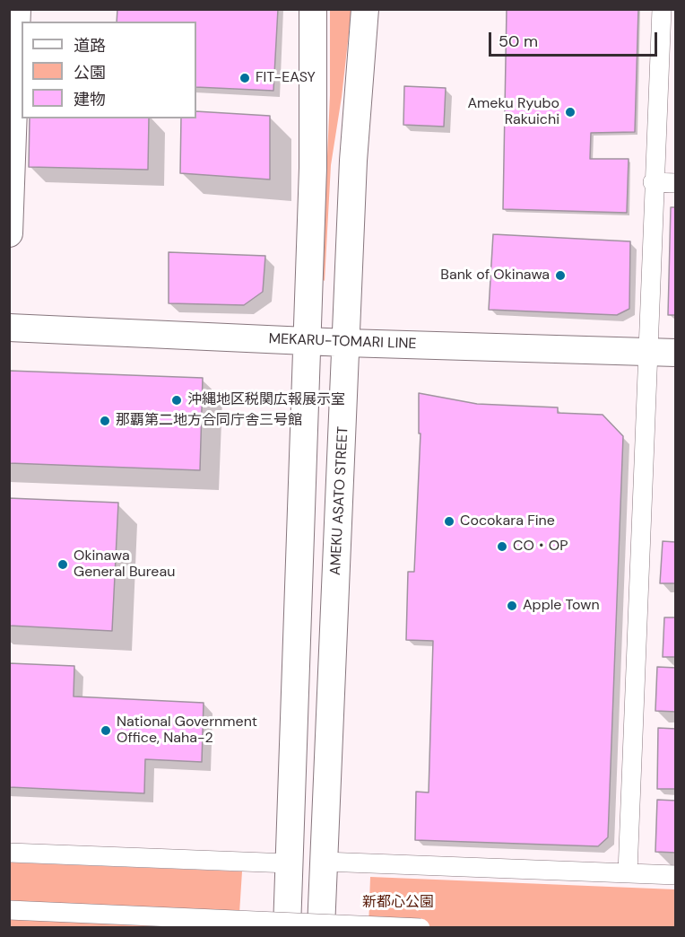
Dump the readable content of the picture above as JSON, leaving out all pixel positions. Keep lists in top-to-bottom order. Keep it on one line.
{"streets":{"street":["MEKARU-TOMARI LINE","AMEKU ASATO STREET"]},"crossings":[["MEKARU-TOMARI LINE","AMEKU ASATO STREET"]],"parks":["新都心公園"],"places":["FIT-EASY","Ameku Ryubo Rakuichi","Bank of Okinawa","沖縄地区税関広報展示室","那覇第二地方合同庁舎三号館","Cocokara Fine","CO・OP","Okinawa General Bureau","Apple Town","National Government Office, Naha-2"],"legend":["道路","公園","建物"],"scale_bar":"50 m"}
